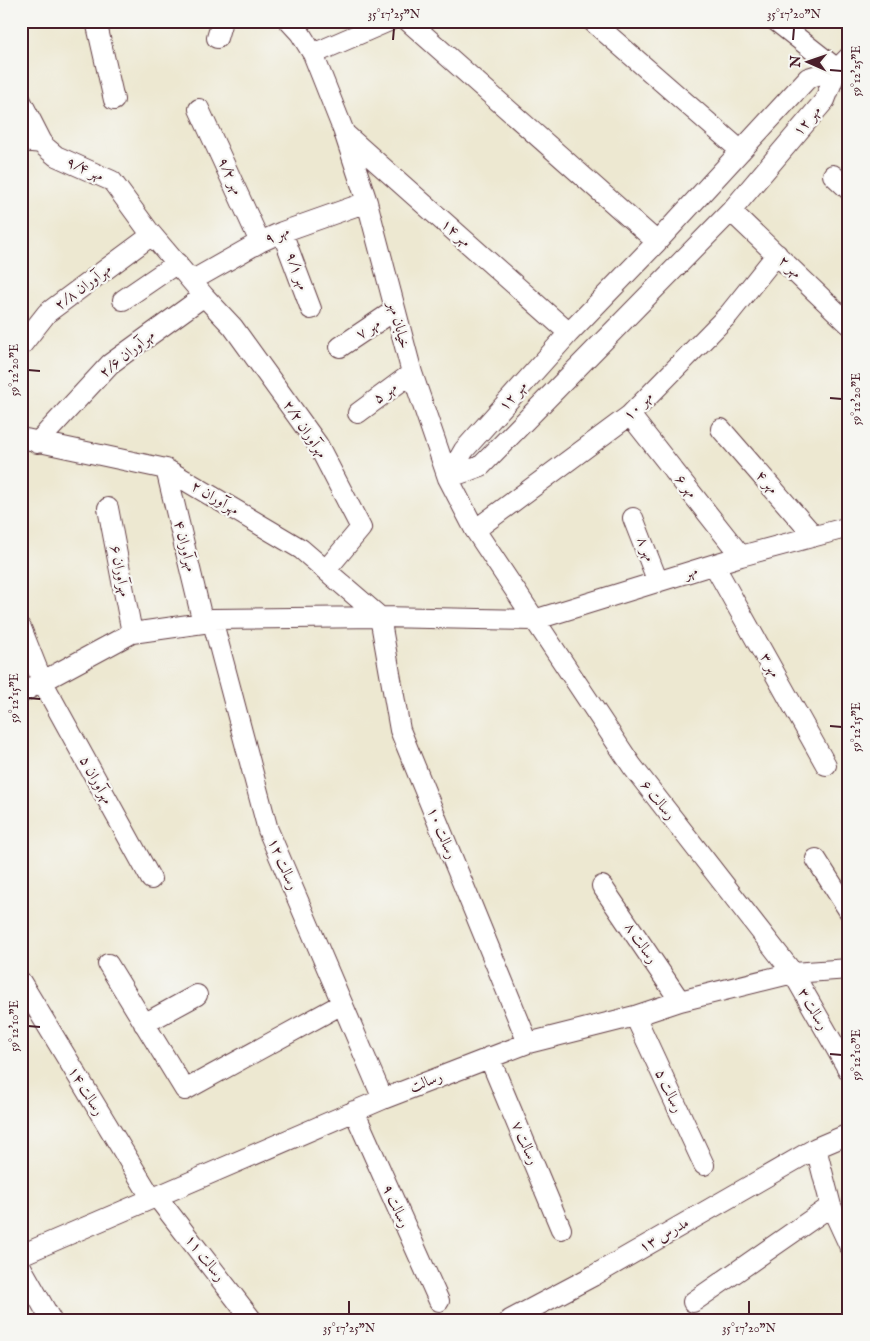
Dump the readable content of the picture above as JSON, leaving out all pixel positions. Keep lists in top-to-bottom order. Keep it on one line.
{"streets":{"street":["مهر ۱۲","مهر ۹/۴","مهر ۹/۲","مهر ۱۴","مهر ۹","مهر ۲","مهر ۹/۱","مهرآوران ۲/۸","خیابان مهر","مهر ۷","مهرآوران ۲/۶","مهر ۵","مهر ۱۰","مهرآوران ۲/۲","مهر ۴","مهر ۶","مهرآوران ۲","مهرآوران ۴","مهر ۸","مهرآوران ۶","مهر","مهر ۳","مهرآوران ۵","رسالت ۶","رسالت ۱۰","رسالت ۱۲","رسالت ۸","رسالت ۳","رسالت","رسالت ۱۴","رسالت ۵","رسالت ۷","رسالت ۹","مدرس ۱۳","رسالت ۱۱"]},"crossings":[["مهر ۱۲","مهر ۱۴"],["مهر ۱۲","مهر ۲"],["مهر ۱۲","خیابان مهر"],["مهر ۹/۴","مهر ۹"],["مهر ۹/۴","مهرآوران ۲/۸"],["مهر ۹/۴","مهرآوران ۲/۶"],["مهر ۹/۴","مهرآوران ۲/۲"],["مهر ۹/۲","مهر ۹"],["مهر ۱۴","خیابان مهر"],["مهر ۹","مهر ۹/۱"],["مهر ۹","خیابان مهر"],["مهر ۹","مهرآوران ۲/۶"],["مهر ۹","مهرآوران ۲/۲"],["مهر ۲","مهر ۱۰"],["خیابان مهر","مهر ۷"],["خیابان مهر","مهر ۵"],["خیابان مهر","مهر ۱۰"],["خیابان مهر","مهر"],["خیابان مهر","رسالت ۶"],["مهرآوران ۲/۶","مهرآوران ۲/۲"],["مهرآوران ۲/۶","مهرآوران ۲"],["مهر ۱۰","مهر ۶"],["مهرآوران ۲/۲","مهرآوران ۲"],["مهر ۴","مهر"],["مهر ۶","مهر"],["مهرآوران ۲","مهرآوران ۴"],["مهرآوران ۲","مهر"],["مهرآوران ۲","رسالت ۱۰"],["مهرآوران ۴","مهر"],["مهرآوران ۴","رسالت ۱۲"],["مهر ۸","مهر"],["مهرآوران ۶","مهر"],["مهر","مهر ۳"],["مهر","رسالت ۶"],["مهر","رسالت ۱۰"],["مهر","رسالت ۱۲"],["رسالت ۶","رسالت ۳"],["رسالت ۶","رسالت"],["رسالت ۱۰","رسالت"],["رسالت ۱۲","رسالت"],["رسالت ۸","رسالت"],["رسالت ۳","رسالت"],["رسالت","رسالت ۱۴"],["رسالت","رسالت ۵"],["رسالت","رسالت ۷"],["رسالت","رسالت ۹"],["رسالت","رسالت ۱۱"],["رسالت ۱۴","رسالت ۱۱"]],"north":"left","coordinates":["35°17'25\"N","35°17'20\"N","59°12'25\"E","59°12'20\"E","59°12'15\"E","59°12'10\"E"]}
